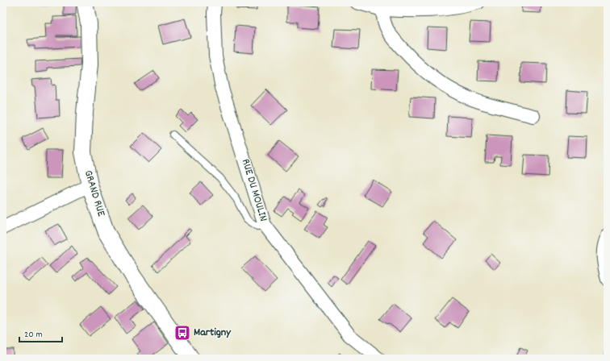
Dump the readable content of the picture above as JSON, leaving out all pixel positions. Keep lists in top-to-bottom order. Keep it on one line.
{"streets":{"street":["RUE DU MOULIN","GRAND RUE"]},"places":{"bus stop":["Martigny"]},"scale_bar":"20 m"}
